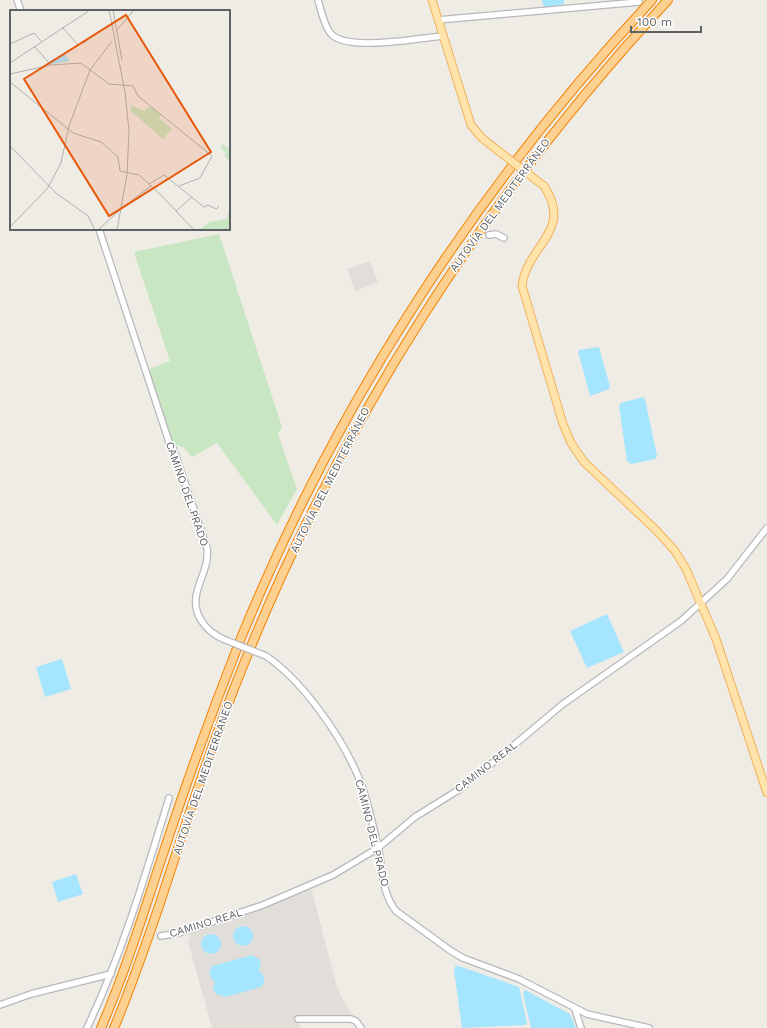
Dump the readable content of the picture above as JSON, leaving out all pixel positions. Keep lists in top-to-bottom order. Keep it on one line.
{"streets":{"highway":["AUTOVÍA DEL MEDITERRÁNEO"],"street":["CAMINO DEL PRADO","CAMINO REAL"]},"crossings":[["CAMINO DEL PRADO","CAMINO REAL"]],"scale_bar":"100 m"}
